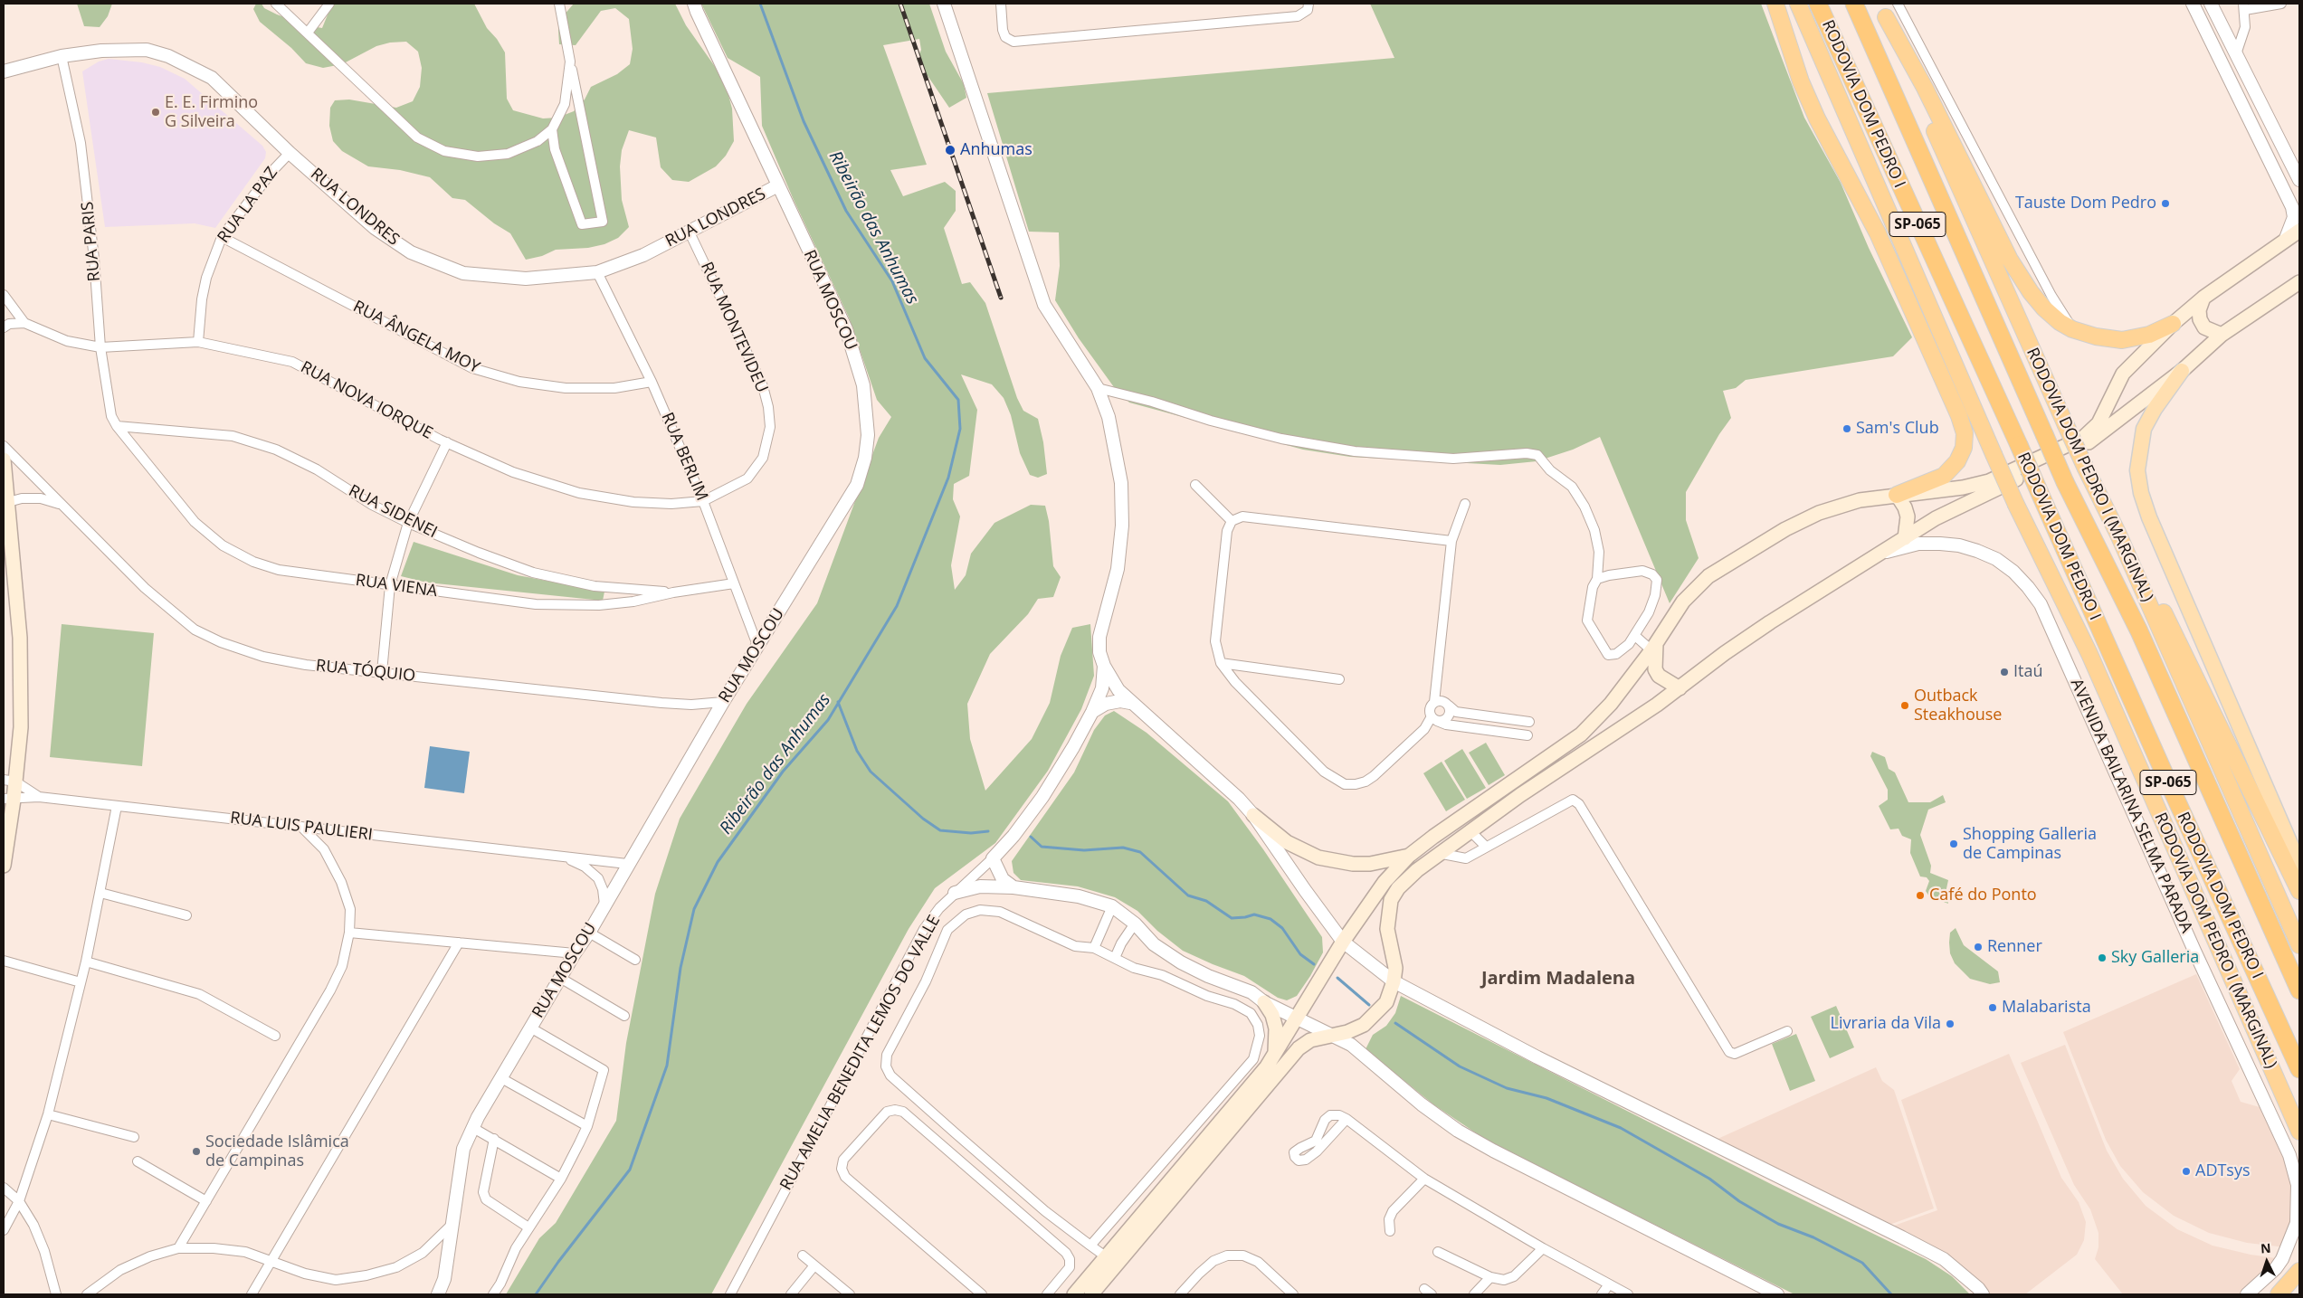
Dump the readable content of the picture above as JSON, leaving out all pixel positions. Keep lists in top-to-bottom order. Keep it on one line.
{"streets":{"highway":["RODOVIA DOM PEDRO I","SP-065","RODOVIA DOM PEDRO I (MARGINAL)"],"street":["RUA LA PAZ","RUA LONDRES","RUA PARIS","RUA MOSCOU","RUA MONTEVIDEU","RUA ÂNGELA MOY","RUA NOVA IORQUE","RUA BERLIM","RUA SIDENEI","RUA VIENA","RUA TÓQUIO","AVENIDA BAILARINA SELMA PARADA","RUA LUIS PAULIERI","RUA AMELIA BENEDITA LEMOS DO VALLE"]},"crossings":[["RODOVIA DOM PEDRO I","RODOVIA DOM PEDRO I (MARGINAL)"],["RUA LA PAZ","RUA LONDRES"],["RUA LA PAZ","RUA ÂNGELA MOY"],["RUA LA PAZ","RUA NOVA IORQUE"],["RUA LONDRES","RUA PARIS"],["RUA LONDRES","RUA MOSCOU"],["RUA LONDRES","RUA MONTEVIDEU"],["RUA LONDRES","RUA BERLIM"],["RUA PARIS","RUA NOVA IORQUE"],["RUA PARIS","RUA SIDENEI"],["RUA PARIS","RUA VIENA"],["RUA MOSCOU","RUA BERLIM"],["RUA MOSCOU","RUA TÓQUIO"],["RUA MOSCOU","RUA LUIS PAULIERI"],["RUA MONTEVIDEU","RUA NOVA IORQUE"],["RUA MONTEVIDEU","RUA BERLIM"],["RUA ÂNGELA MOY","RUA BERLIM"],["RUA NOVA IORQUE","RUA BERLIM"],["RUA BERLIM","RUA VIENA"],["RUA SIDENEI","RUA VIENA"]],"districts":["Jardim Madalena"],"water":["Ribeirão das Anhumas"],"places":["E. E. Firmino G Silveira","Anhumas","Tauste Dom Pedro","Sam's Club","Itaú","Outback Steakhouse","Shopping Galleria de Campinas","Café do Ponto","Renner","Sky Galleria","Malabarista","Livraria da Vila","Sociedade Islâmica de Campinas","ADTsys"],"north":"top"}
